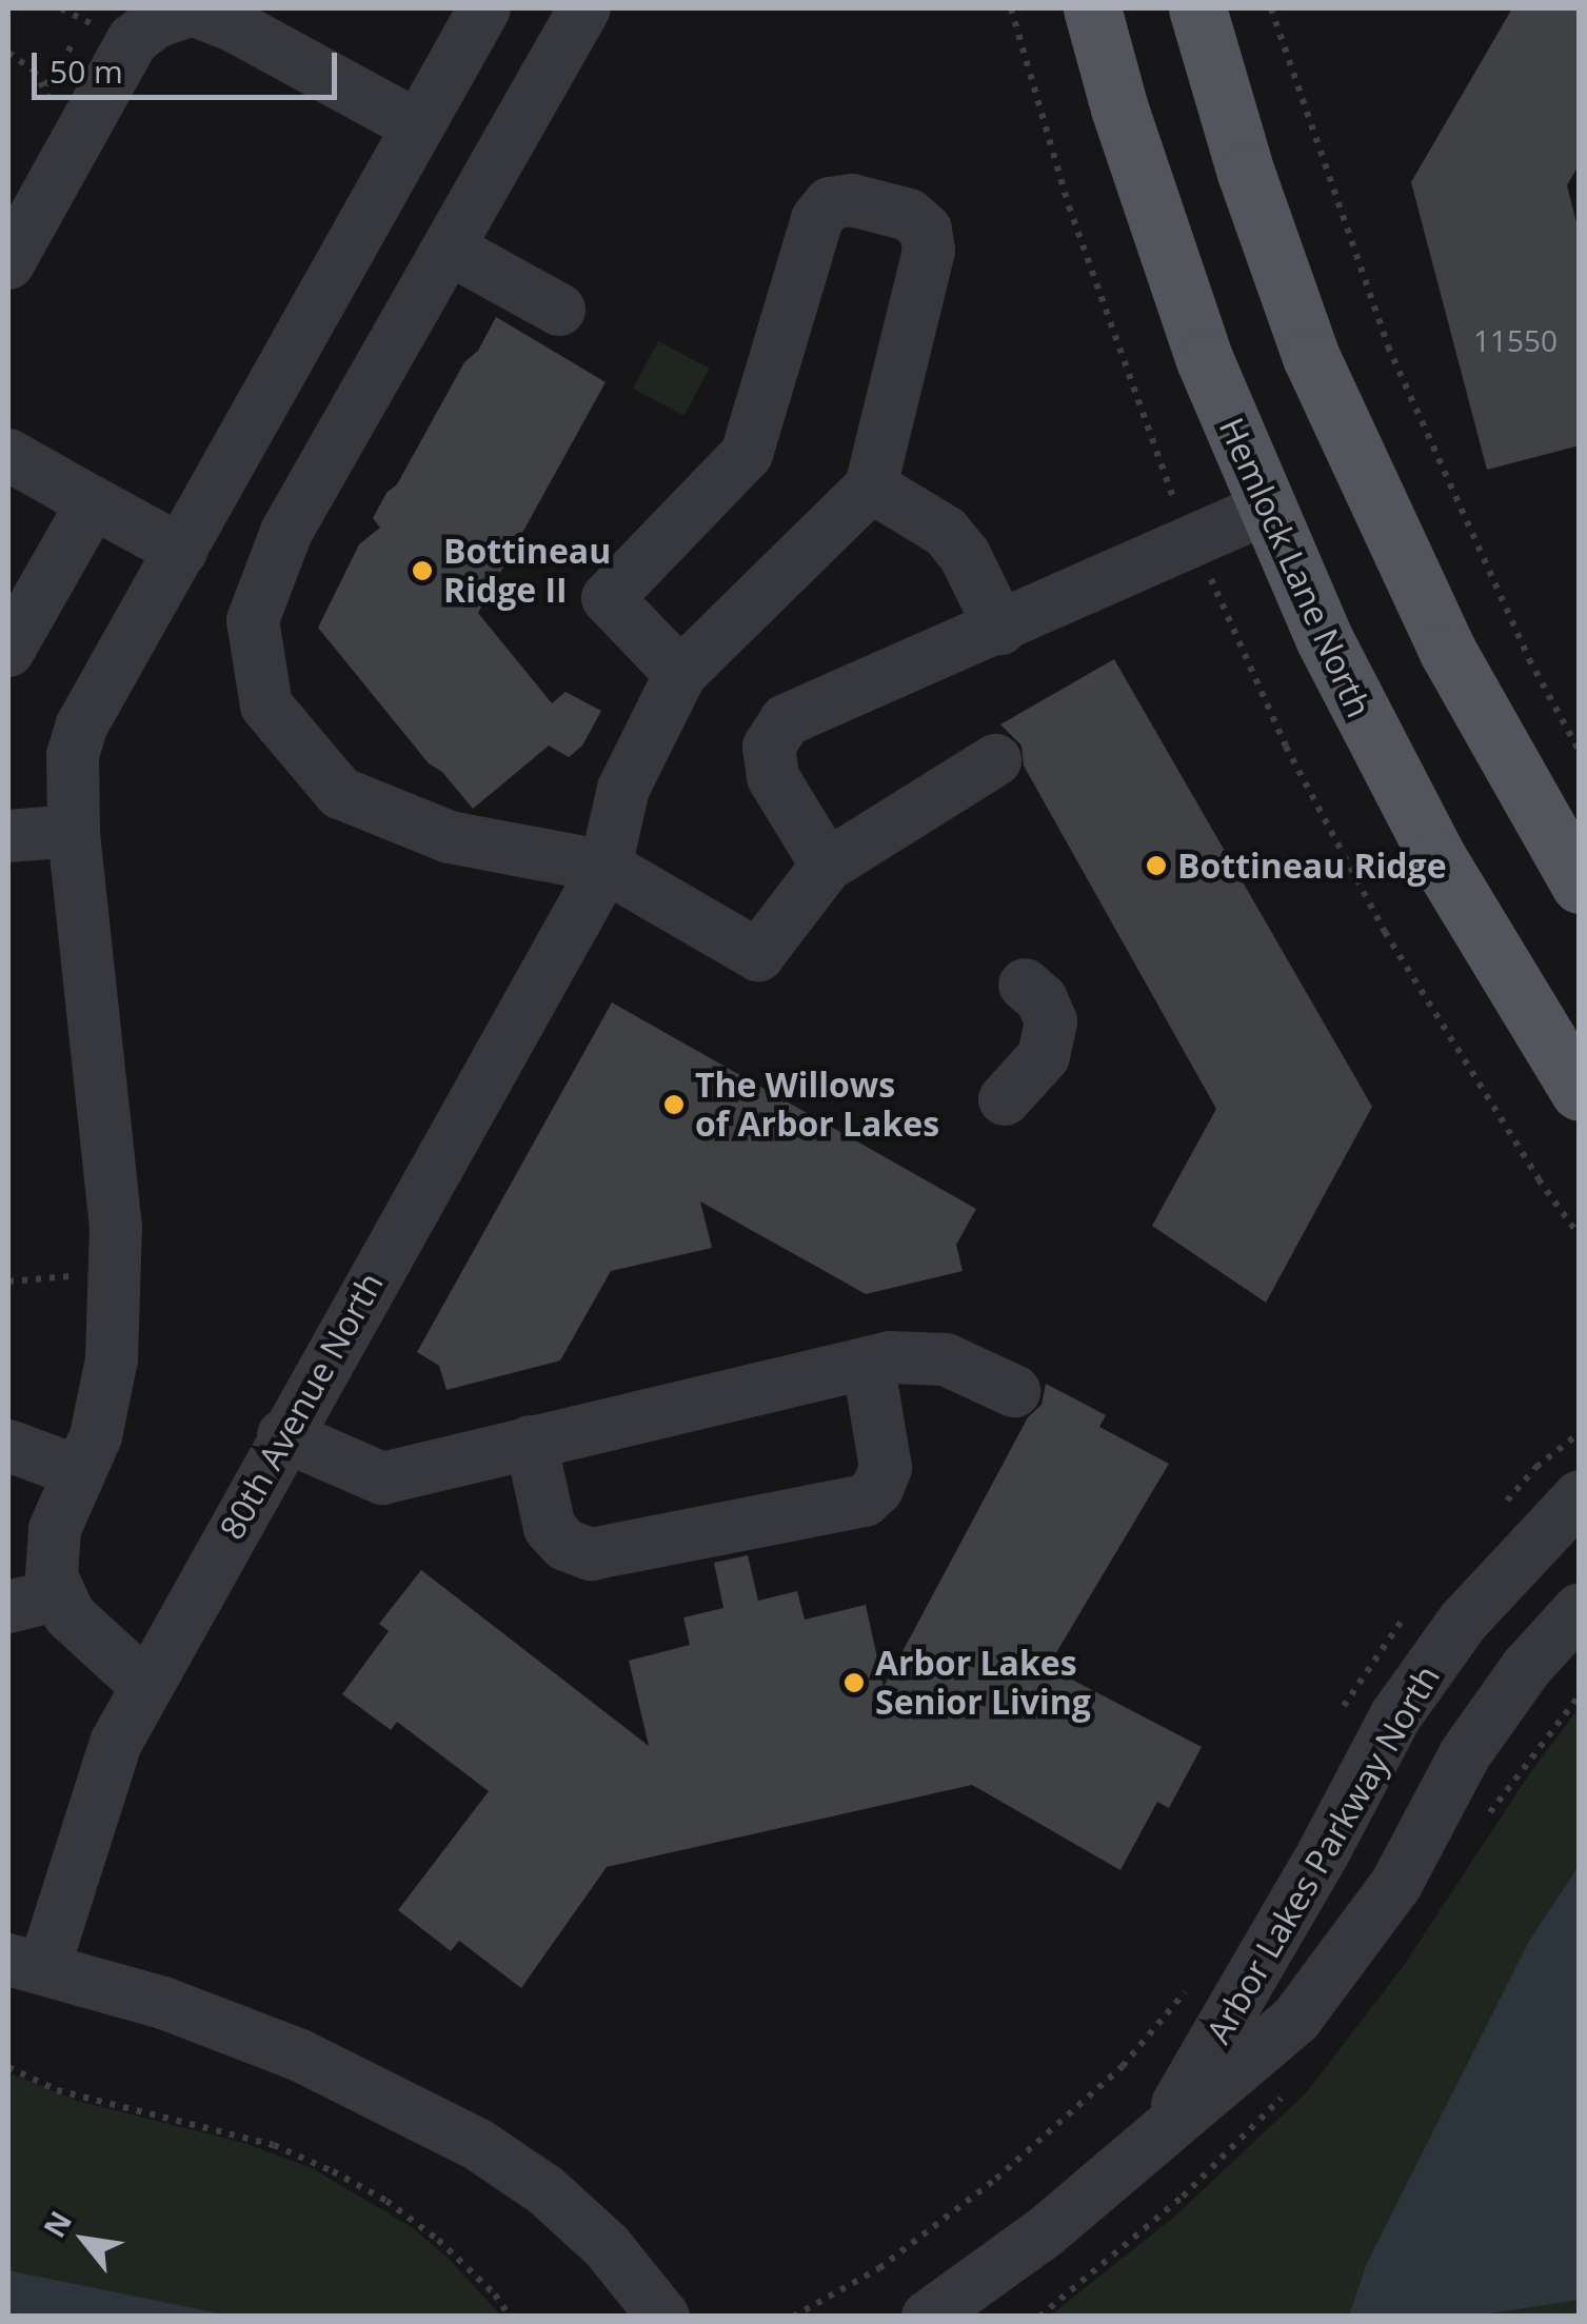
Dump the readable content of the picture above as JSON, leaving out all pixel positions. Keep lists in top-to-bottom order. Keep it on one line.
{"streets":{"main road":["Hemlock Lane North"],"street":["80th Avenue North","Arbor Lakes Parkway North"]},"places":["Bottineau Ridge II","Bottineau Ridge","The Willows of Arbor Lakes","Arbor Lakes Senior Living"],"house_numbers":["11550"],"scale_bar":"50 m","north":"top left"}
